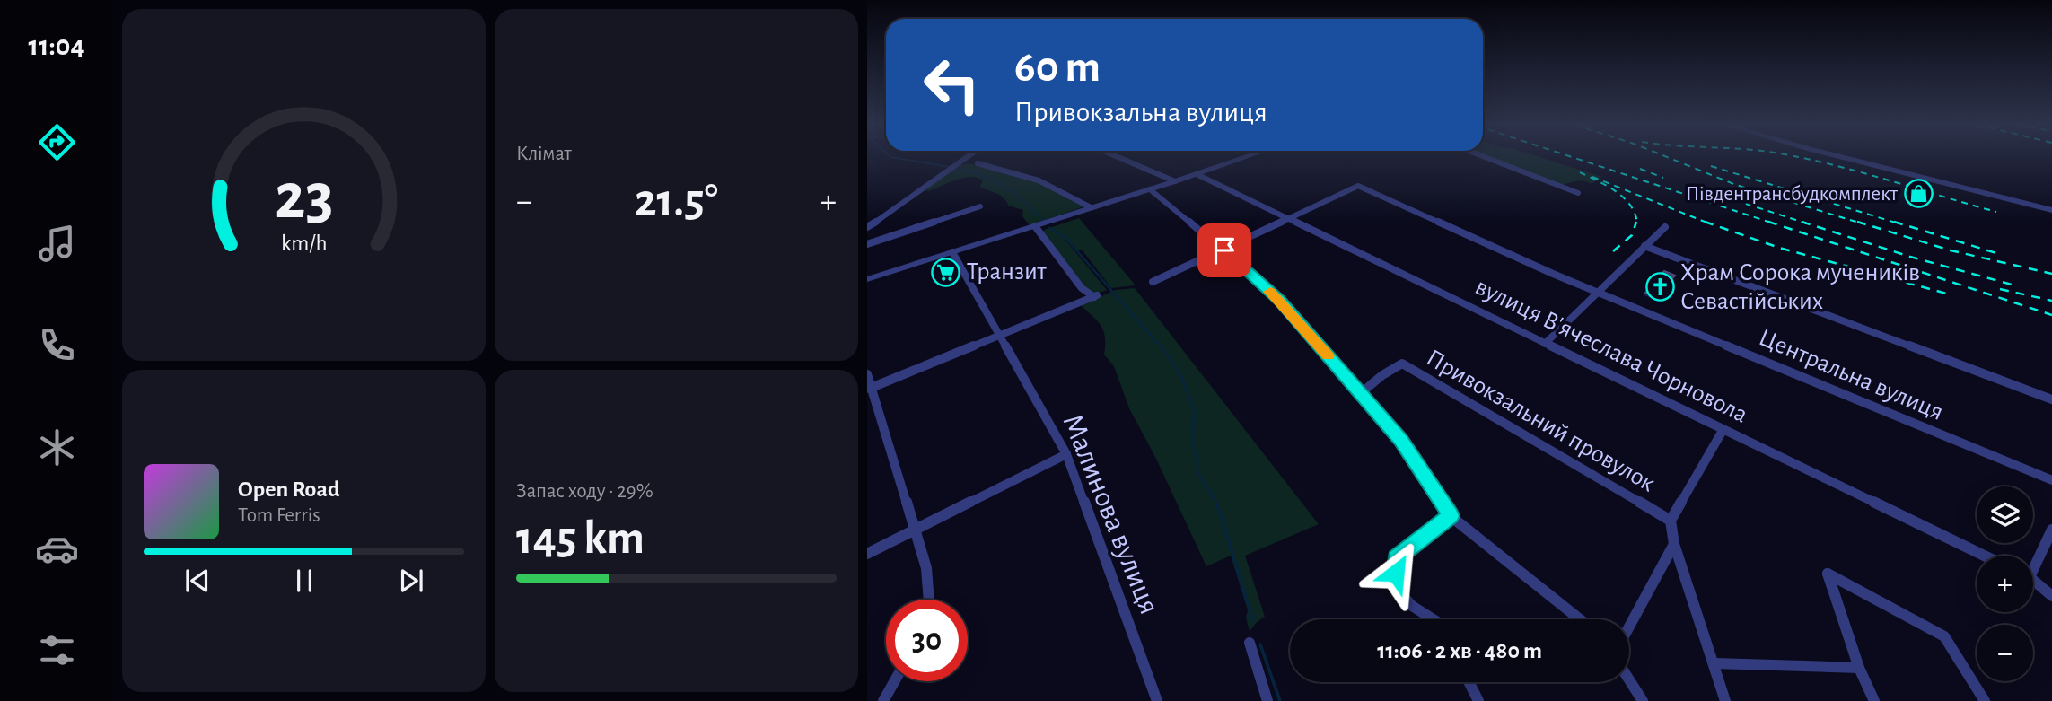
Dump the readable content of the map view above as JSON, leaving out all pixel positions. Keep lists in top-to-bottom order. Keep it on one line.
{"streets":{"street":["вулиця В'ячеслава Чорновола","Центральна вулиця","Привокзальний провулок","Малинова вулиця"]},"crossings":[["вулиця В'ячеслава Чорновола","Центральна вулиця"]],"places":{"shop":["Південтрансбудкомплект"],"supermarket":["Транзит"],"church":["Храм Сорока мучеників Севастійських"]},"page":{"tabs":"11:04","tile":["Клімат",["Запас ходу · 29%","145 km"]],"turn":["60 m","Привокзальна вулиця"],"heat":["−","21.5°","+"],"song":["Open Road","Tom Ferris"],"map_buttons":["+","−"],"limit":"30","trip":"11:06 · 2 хв · 480 m","gauge":["23","km/h"]}}
